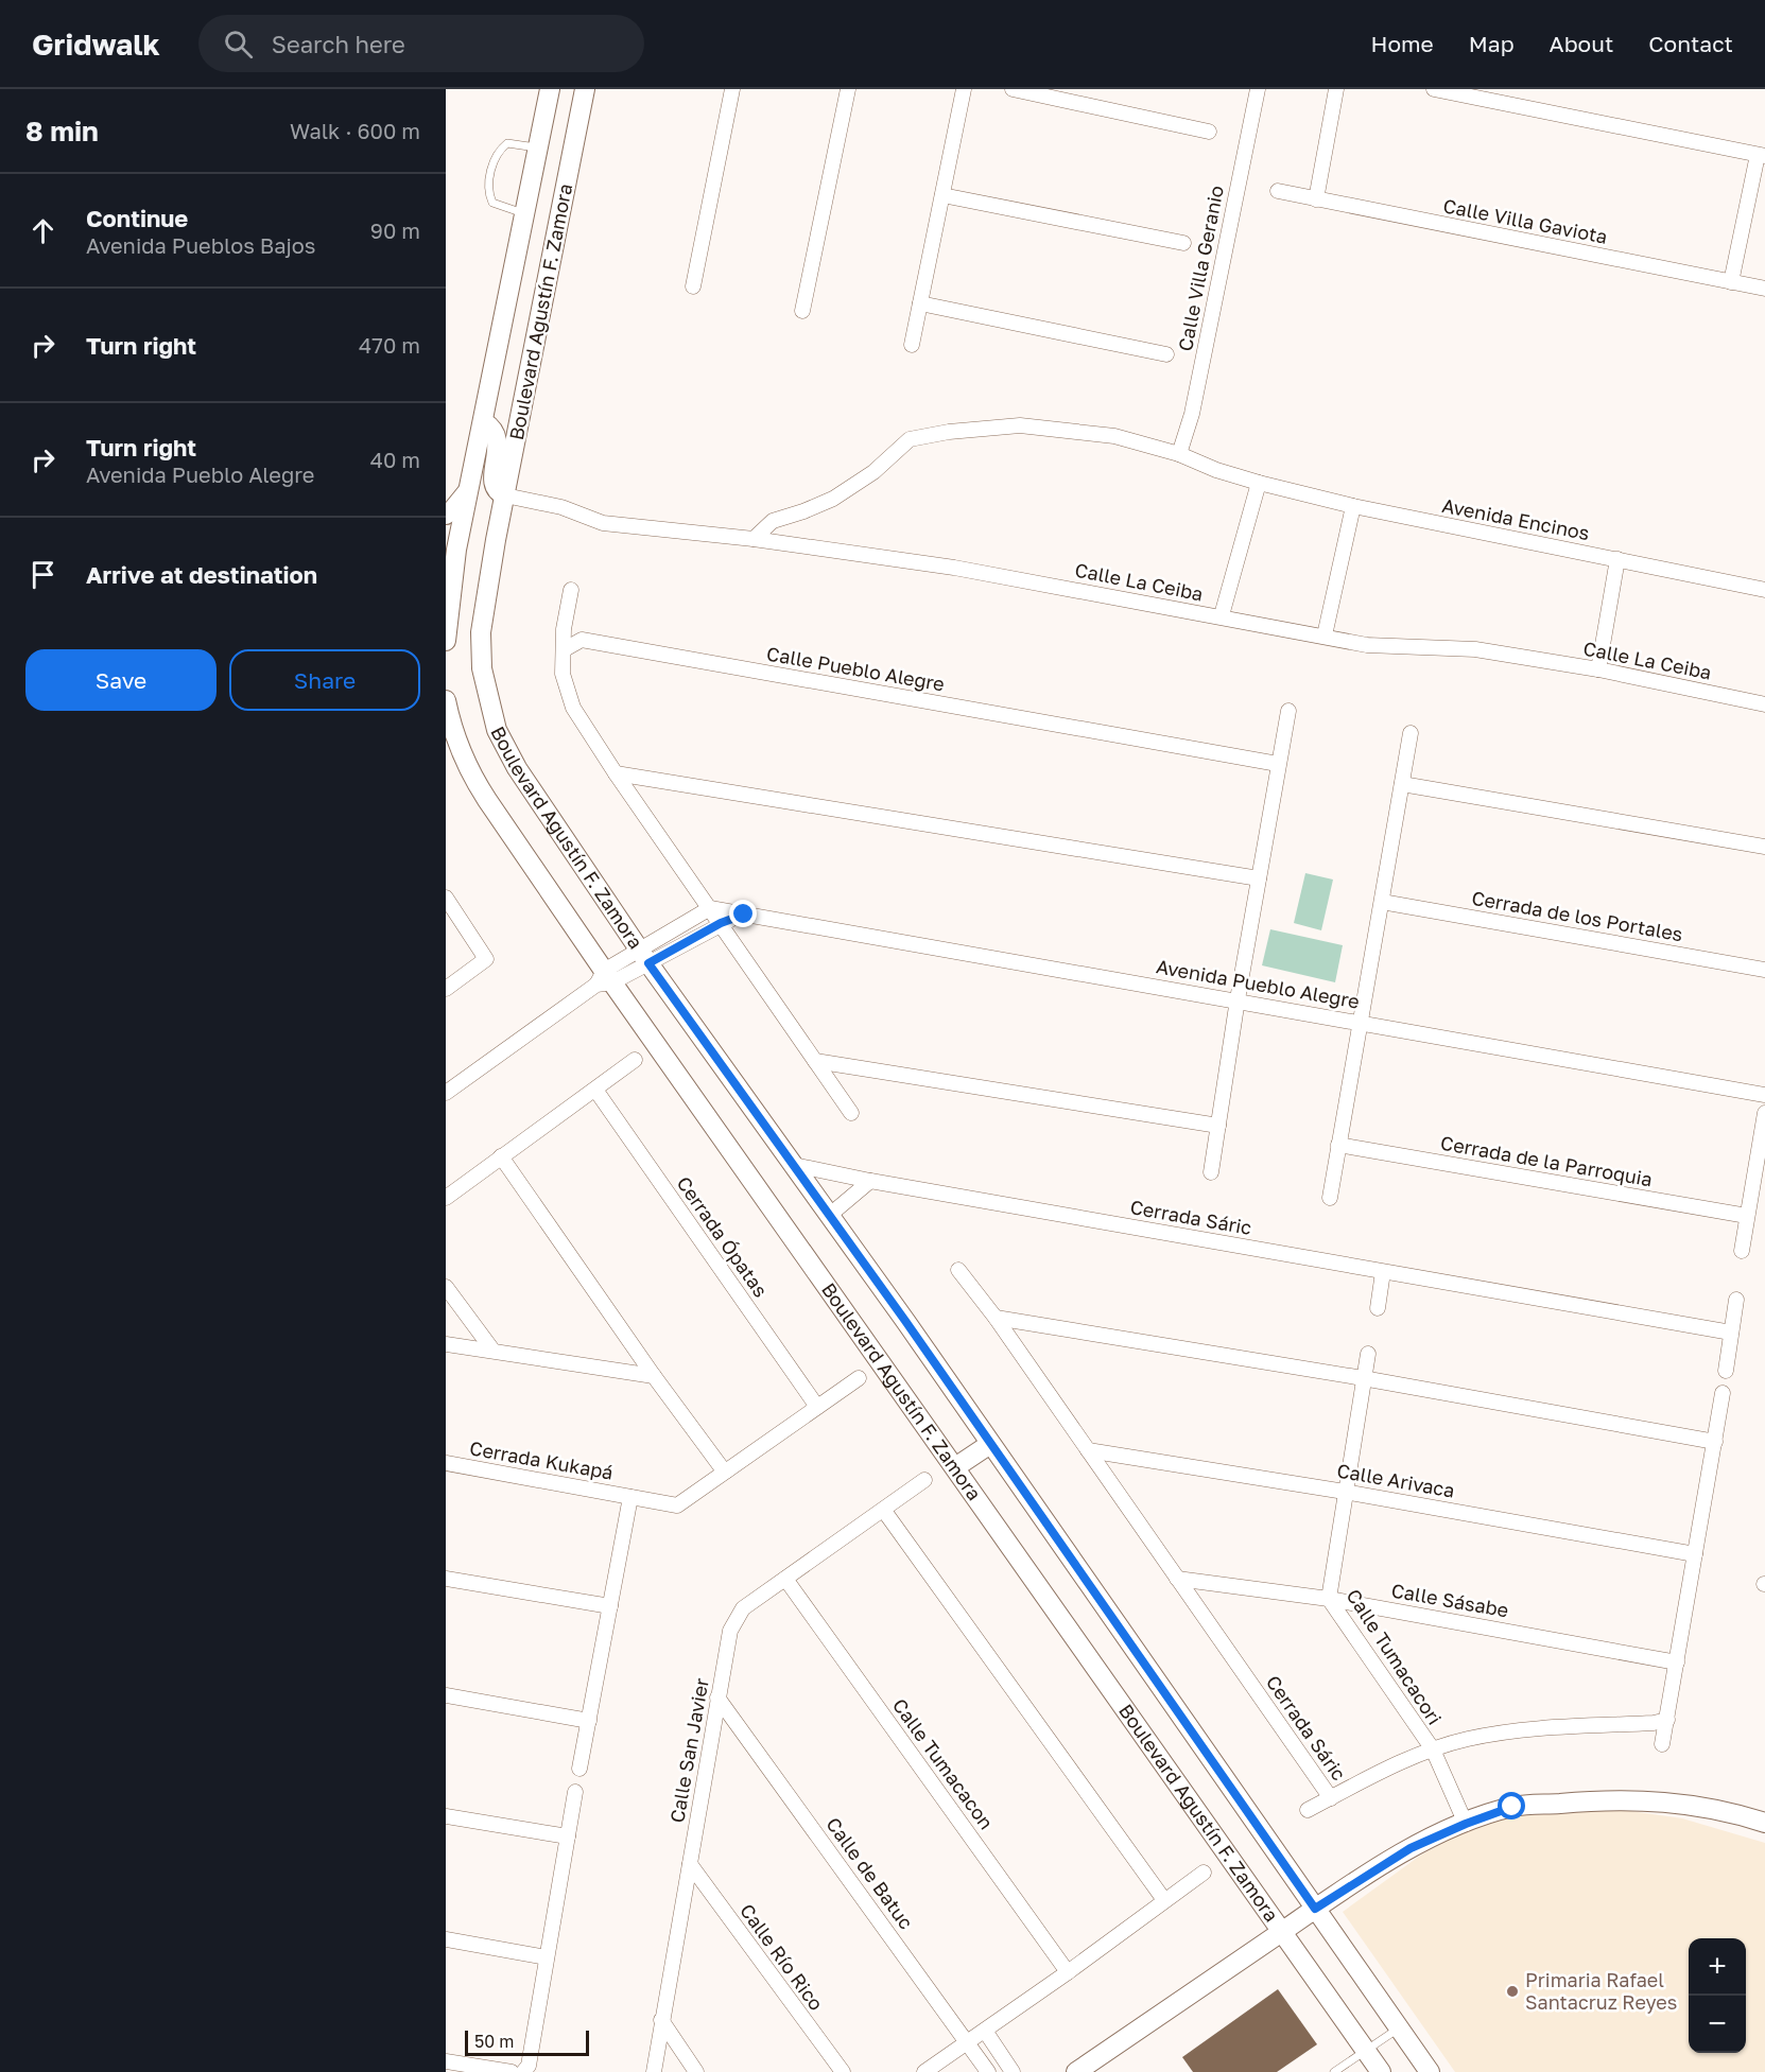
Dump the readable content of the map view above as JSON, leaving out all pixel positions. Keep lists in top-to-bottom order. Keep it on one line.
{"streets":{"street":["Calle Villa Gaviota","Calle Villa Geranio","Boulevard Agustín F. Zamora","Avenida Encinos","Calle La Ceiba","Calle Pueblo Alegre","Cerrada de los Portales","Avenida Pueblo Alegre","Cerrada de la Parroquia","Cerrada Sáric","Cerrada Ópatas","Cerrada Kukapá","Calle Arivaca","Calle Sásabe","Calle Tumacacori","Calle San Javier","Calle Tumacacon","Calle de Batuc","Calle Río Rico"]},"crossings":[["Calle Villa Geranio","Avenida Encinos"],["Boulevard Agustín F. Zamora","Calle La Ceiba"],["Boulevard Agustín F. Zamora","Avenida Pueblo Alegre"],["Boulevard Agustín F. Zamora","Cerrada Sáric"],["Avenida Encinos","Calle La Ceiba"],["Cerrada Sáric","Calle Arivaca"],["Cerrada Sáric","Calle Sásabe"],["Cerrada Sáric","Calle Tumacacori"],["Calle Arivaca","Calle Tumacacori"],["Calle Sásabe","Calle Tumacacori"],["Calle San Javier","Calle Tumacacon"],["Calle San Javier","Calle de Batuc"],["Calle San Javier","Calle Río Rico"]],"places":["Primaria Rafael Santacruz Reyes"],"scale_bar":"50 m","page":{"header":"Gridwalk","search":"Search here","nav":["Home","Map","About","Contact"],"heading":["8 min","Walk · 600 m"],"list":[["Continue","Avenida Pueblos Bajos","90 m"],["Turn right","470 m"],["Turn right","Avenida Pueblo Alegre","40 m"],"Arrive at destination"],"buttons":["Save","Share"],"map_buttons":["+","−"],"scale":"50 m"}}
